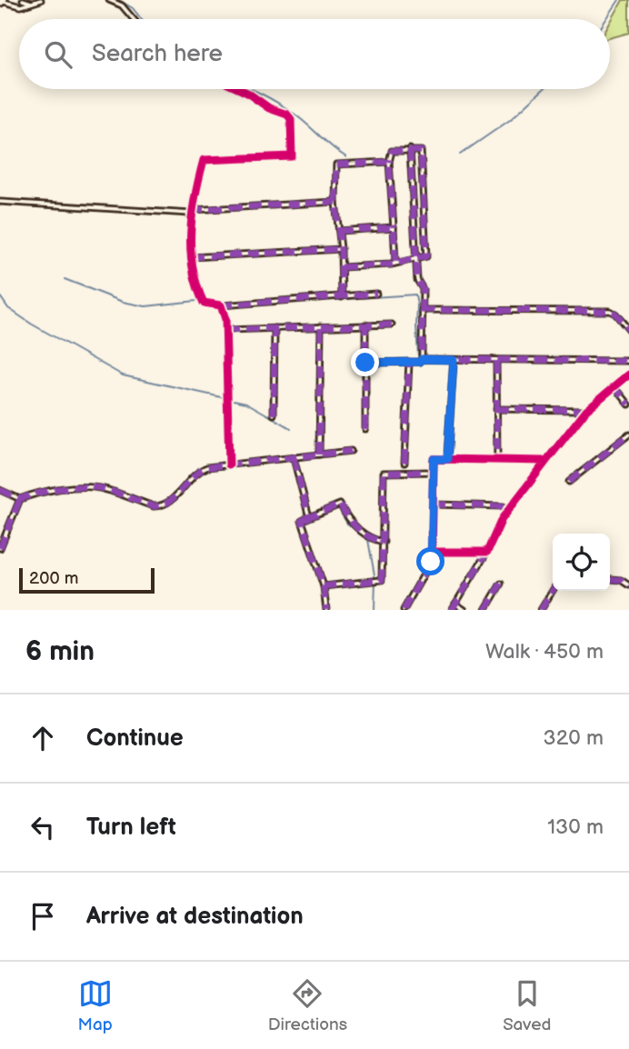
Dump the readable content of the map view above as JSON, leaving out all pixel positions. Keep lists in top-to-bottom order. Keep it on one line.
{"scale_bar":"200 m","page":{"search":"Search here","scale":"200 m","heading":["6 min","Walk · 450 m"],"list":[["Continue","320 m"],["Turn left","130 m"],"Arrive at destination"],"nav":["Map","Directions","Saved"]}}
